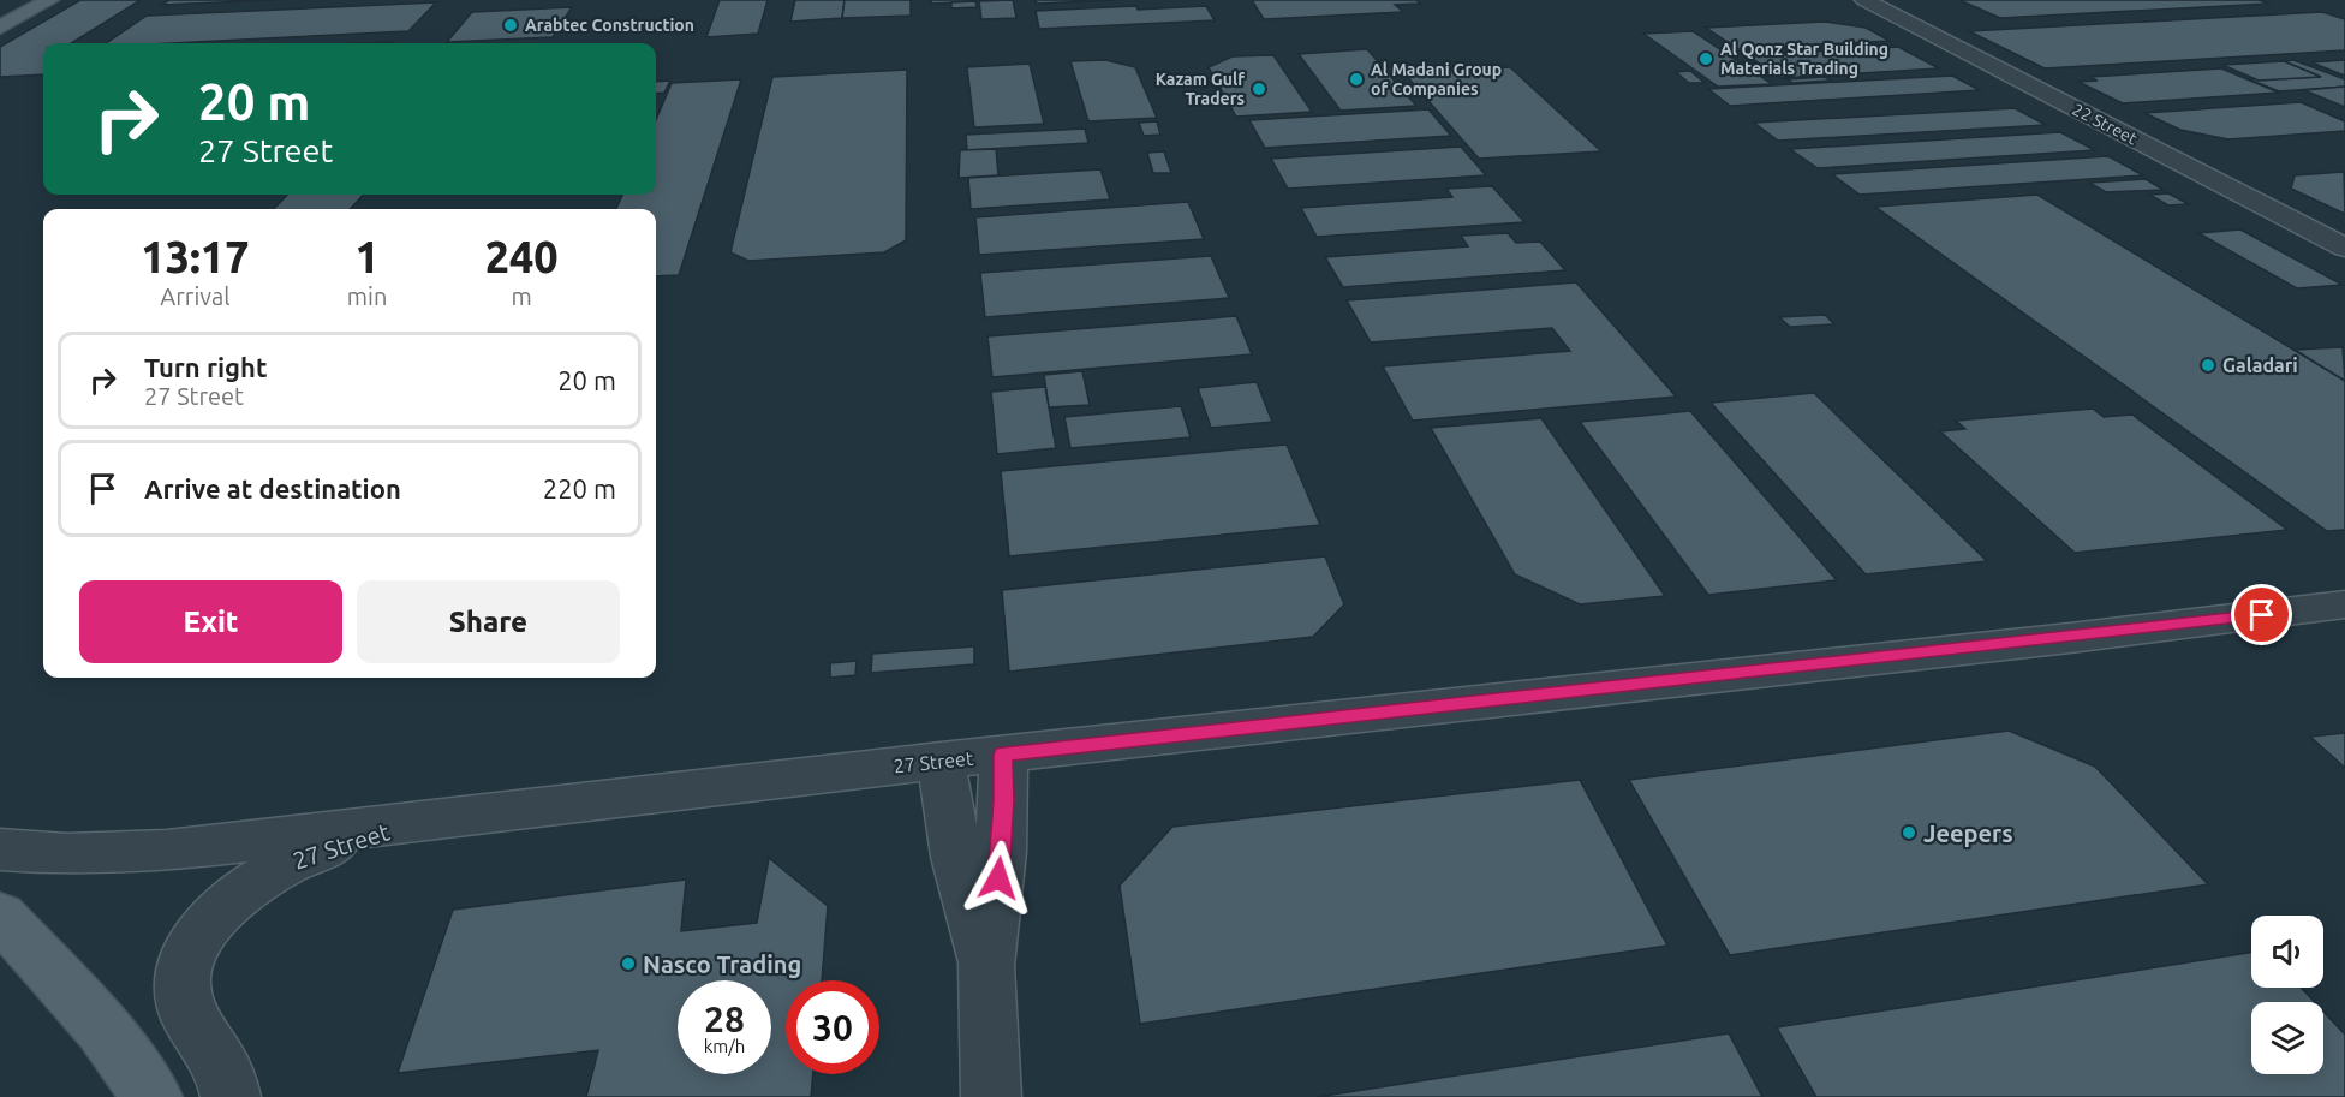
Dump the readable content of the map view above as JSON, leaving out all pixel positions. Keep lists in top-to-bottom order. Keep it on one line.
{"streets":{"street":["22 Street","27 Street"]},"places":["Arabtec Construction","Al Qonz Star Building Materials Trading","Al Madani Group of Companies","Kazam Gulf Traders","Galadari","Jeepers","Nasco Trading"],"page":{"turn":["20 m","27 Street"],"eta":["13:17","Arrival","1","min","240","m"],"list":[{"name":"Turn right","note":"27 Street","value":"20 m"},{"name":"Arrive at destination","value":"220 m"}],"buttons":["Exit","Share"],"speed":"28 km/h","limit":"30"}}
